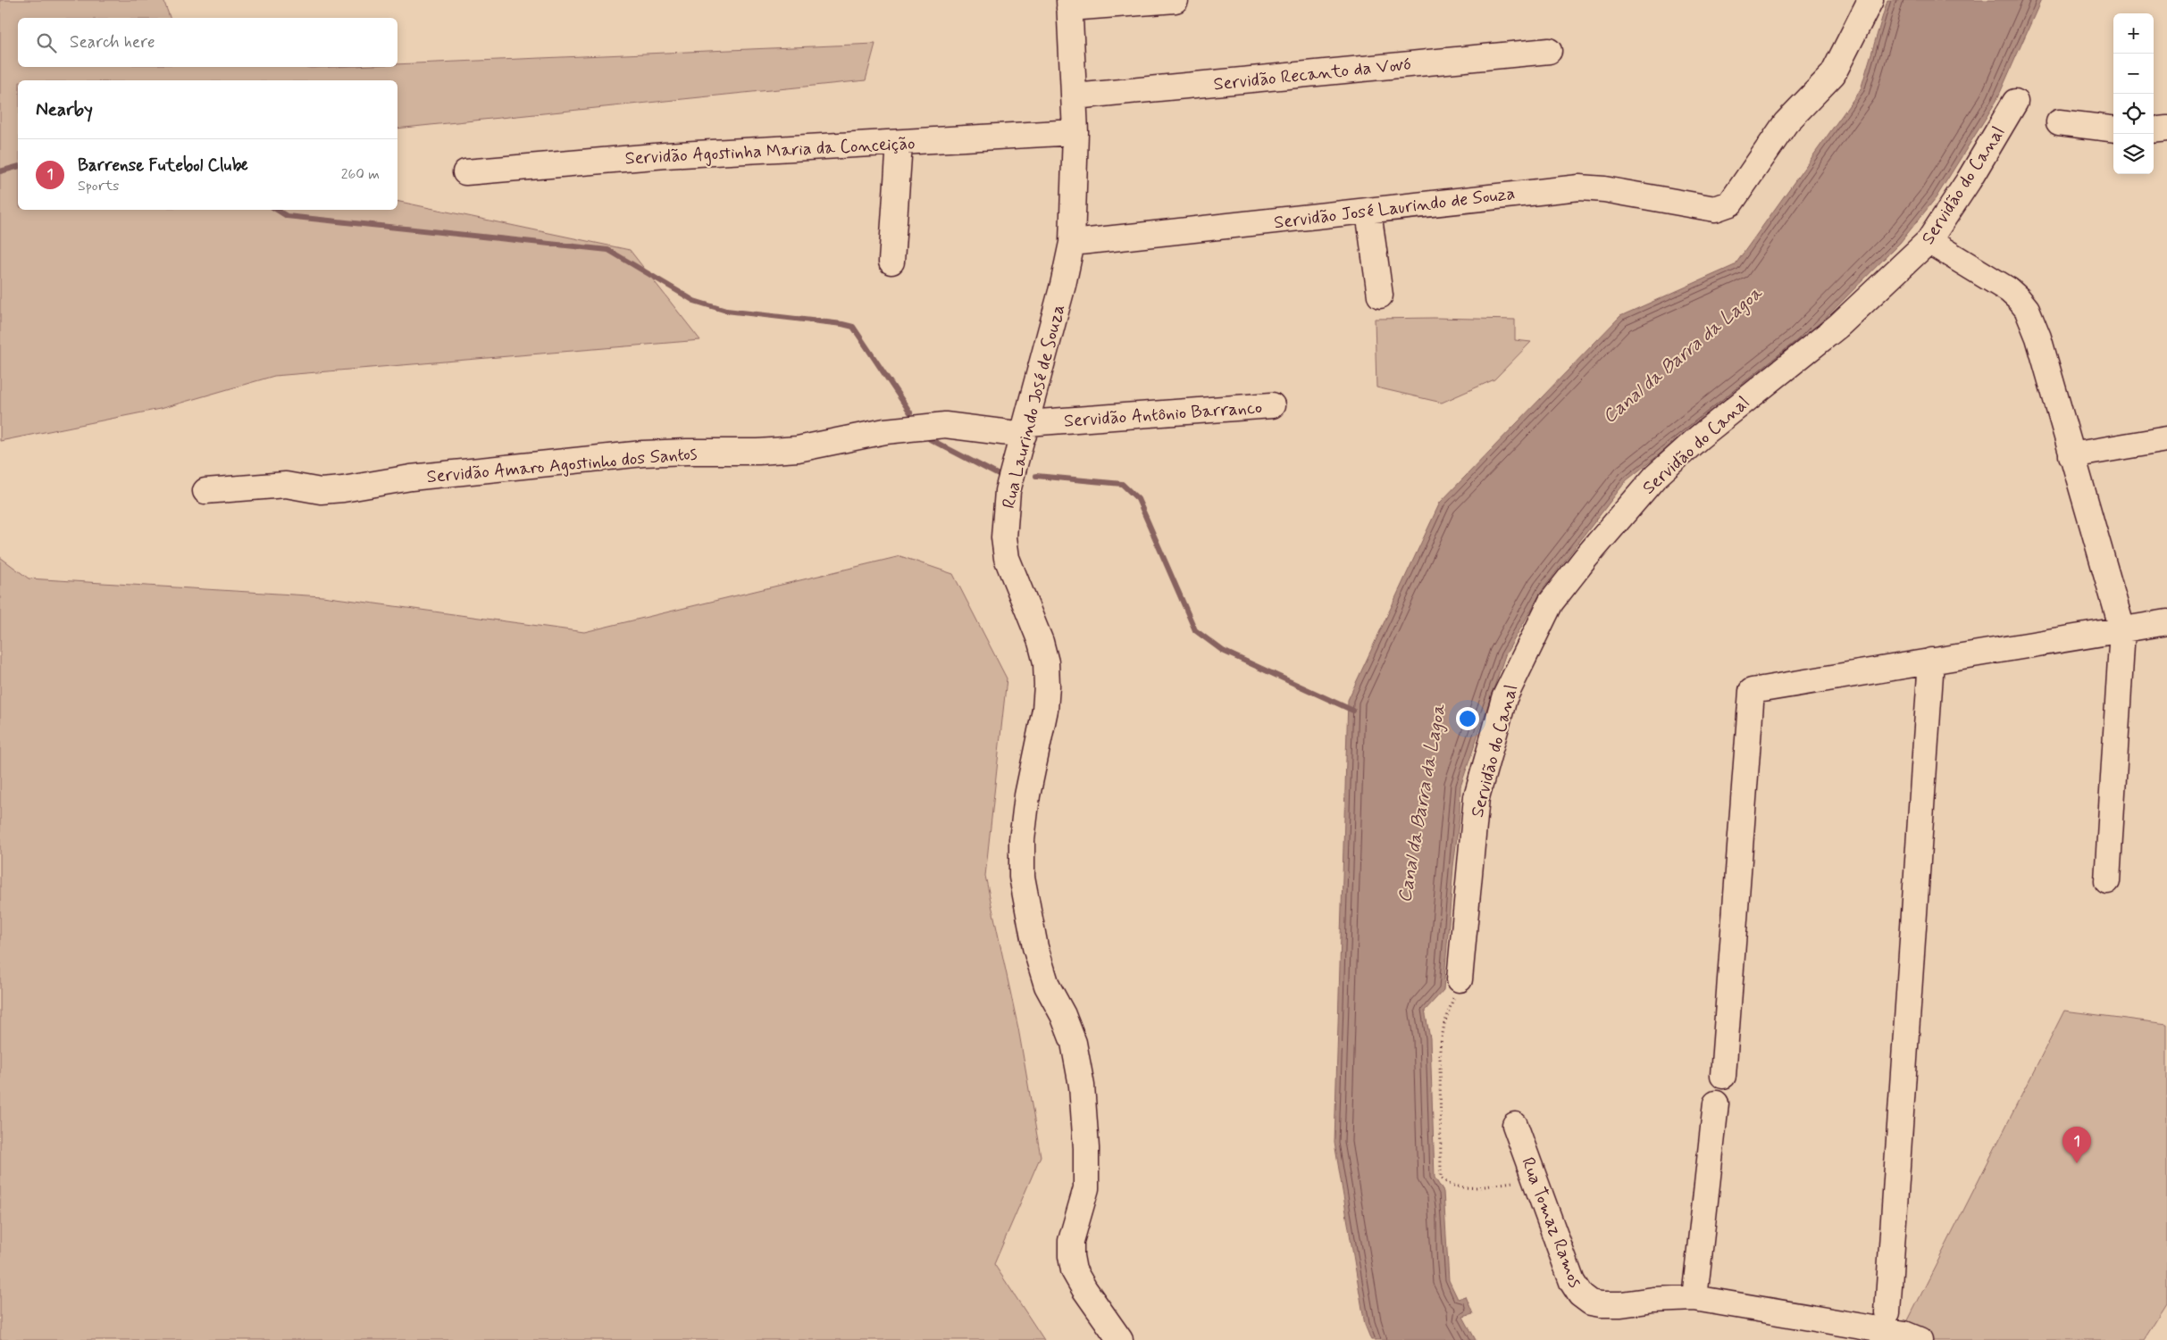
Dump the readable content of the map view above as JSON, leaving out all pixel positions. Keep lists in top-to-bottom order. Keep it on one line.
{"streets":{"street":["Servidão Recanto da Vovó","Servidão Agostinha Maria da Conceição","Servidão do Canal","Servidão José Laurindo de Souza","Rua Laurindo José de Souza","Servidão Antônio Barranco","Servidão Amaro Agostinho dos Santos","Rua Tomaz Ramos"]},"crossings":[["Servidão Recanto da Vovó","Rua Laurindo José de Souza"],["Servidão Agostinha Maria da Conceição","Rua Laurindo José de Souza"],["Servidão José Laurindo de Souza","Rua Laurindo José de Souza"],["Rua Laurindo José de Souza","Servidão Antônio Barranco"],["Rua Laurindo José de Souza","Servidão Amaro Agostinho dos Santos"],["Servidão Antônio Barranco","Servidão Amaro Agostinho dos Santos"]],"water":["Canal da Barra da Lagoa"],"page":{"map_buttons":["+","−"],"search":"Search here","heading":"Nearby","list":[{"mark":"1","name":"Barrense Futebol Clube","note":"Sports","value":"260 m"}],"pins":"1"}}
